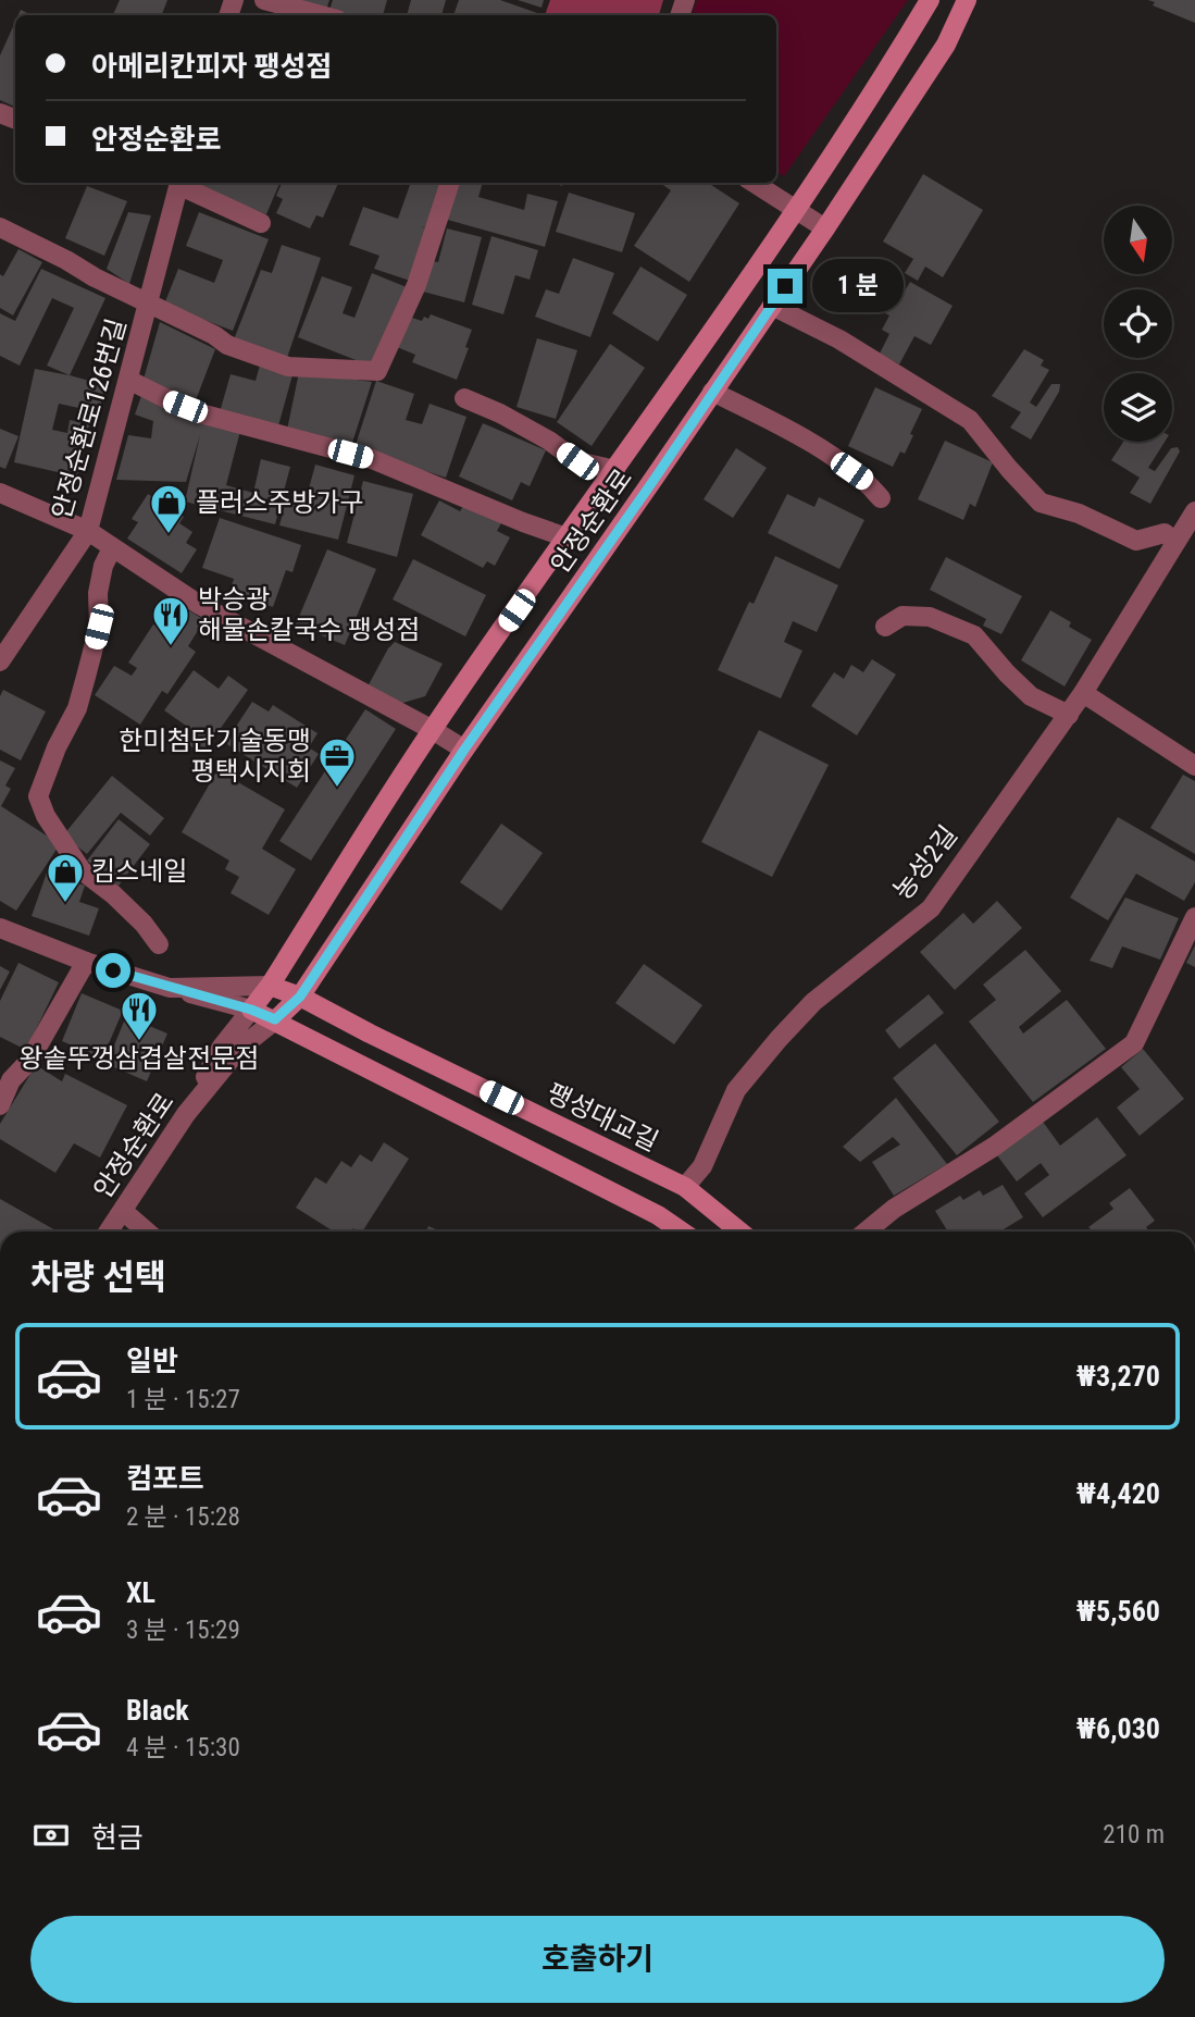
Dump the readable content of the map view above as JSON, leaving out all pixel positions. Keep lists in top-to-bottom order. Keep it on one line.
{"streets":{"main road":["안정순환로","팽성대교길"],"street":["안정순환로126번길","농성2길"]},"crossings":[["안정순환로126번길","안정순환로"],["안정순환로","팽성대교길"],["농성2길","팽성대교길"]],"places":{"shop":["플러스주방가구","킴스네일"],"restaurant":["박승광 해물손칼국수 팽성점","왕솥뚜껑삼겹살전문점"],"office":["한미첨단기술동맹 평택시지회"]},"north":"bottom","page":{"banner":["아메리칸피자 팽성점","안정순환로"],"bubble":"1 분","heading":"차량 선택","list":[{"name":"일반","note":"1 분 · 15:27","value":"₩3,270"},{"name":"컴포트","note":"2 분 · 15:28","value":"₩4,420"},{"name":"XL","note":"3 분 · 15:29","value":"₩5,560"},{"name":"Black","note":"4 분 · 15:30","value":"₩6,030"}],"pay":["현금","210 m"],"buttons":"호출하기"}}
